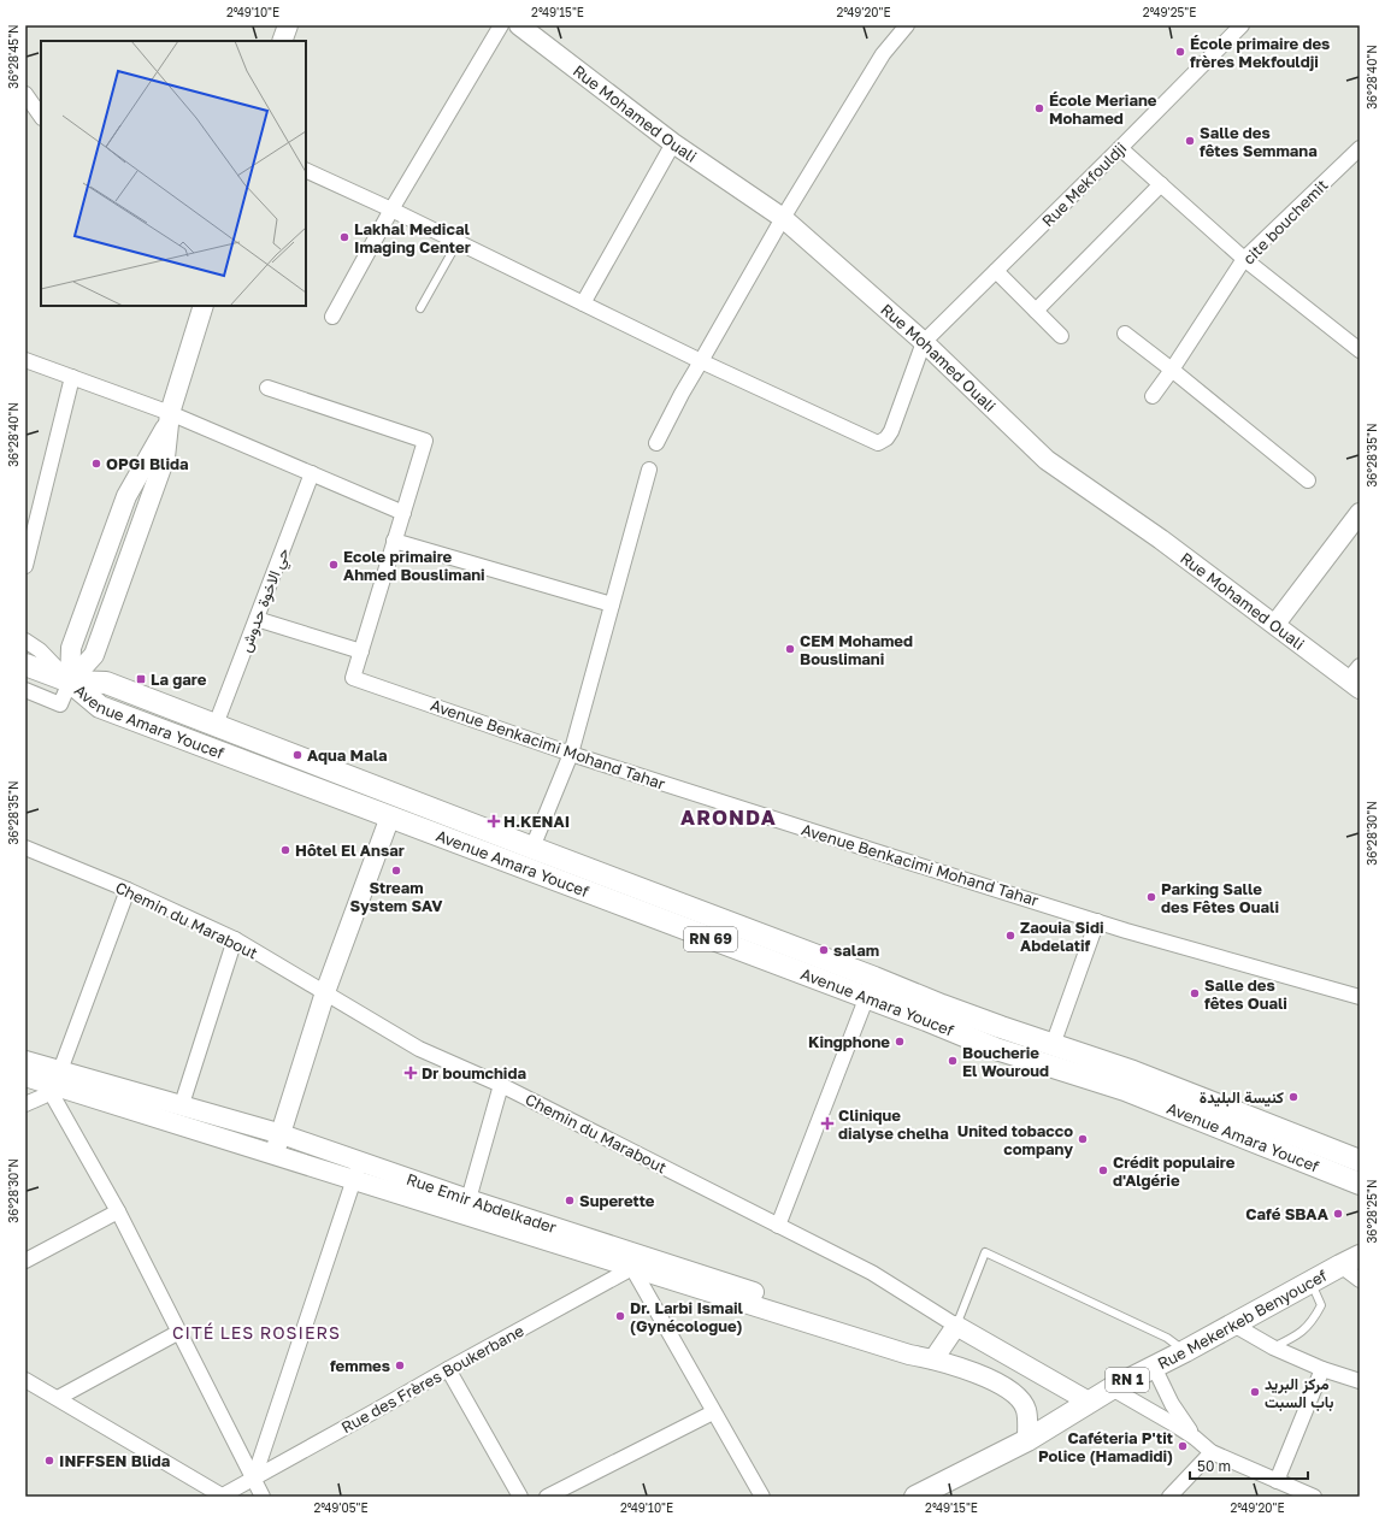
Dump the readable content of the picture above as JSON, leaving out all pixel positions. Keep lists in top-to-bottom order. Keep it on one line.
{"streets":{"main road":["Avenue Amara Youcef","RN 69","Rue Mekerkeb Benyoucef","RN 1"],"street":["Rue Mohamed Ouali","Rue Mekfouldji","cite bouchemit","حي الاخوة حدوش","Avenue Benkacimi Mohand Tahar","Chemin du Marabout","Rue Emir Abdelkader","Rue des Frères Boukerbane"]},"crossings":[["Rue Mohamed Ouali","Rue Mekfouldji"],["حي الاخوة حدوش","Avenue Amara Youcef"],["Avenue Amara Youcef","RN 69"],["Rue Emir Abdelkader","Rue Mekerkeb Benyoucef"],["Rue Emir Abdelkader","Rue des Frères Boukerbane"],["Rue Mekerkeb Benyoucef","RN 1"]],"districts":["ARONDA","CITÉ LES ROSIERS"],"places":{"other":["École primaire des frères Mekfouldji","École Meriane Mohamed","Salle des fêtes Semmana","Lakhal Medical Imaging Center","OPGI Blida","Ecole primaire Ahmed Bouslimani","CEM Mohamed Bouslimani","Aqua Mala","Hôtel El Ansar","Stream System SAV","Parking Salle des Fêtes Ouali","Zaouia Sidi Abdelatif","salam","Salle des fêtes Ouali","Kingphone","Boucherie El Wouroud","كنيسة البليدة","United tobacco company","Crédit populaire d'Algérie","Superette","Café SBAA","Dr. Larbi Ismail (Gynécologue)","femmes","مركز البريد باب السبت","Caféteria P'tit Police (Hamadidi)","INFFSEN Blida"],"transit":["La gare"],"health":["H.KENAI","Dr boumchida","Clinique dialyse chelha"]},"scale_bar":"50 m","coordinates":["2°49'10\"E","2°49'15\"E","2°49'20\"E","2°49'25\"E","36°28'45\"N","36°28'40\"N","36°28'35\"N","36°28'30\"N","36°28'25\"N","2°49'05\"E"]}
